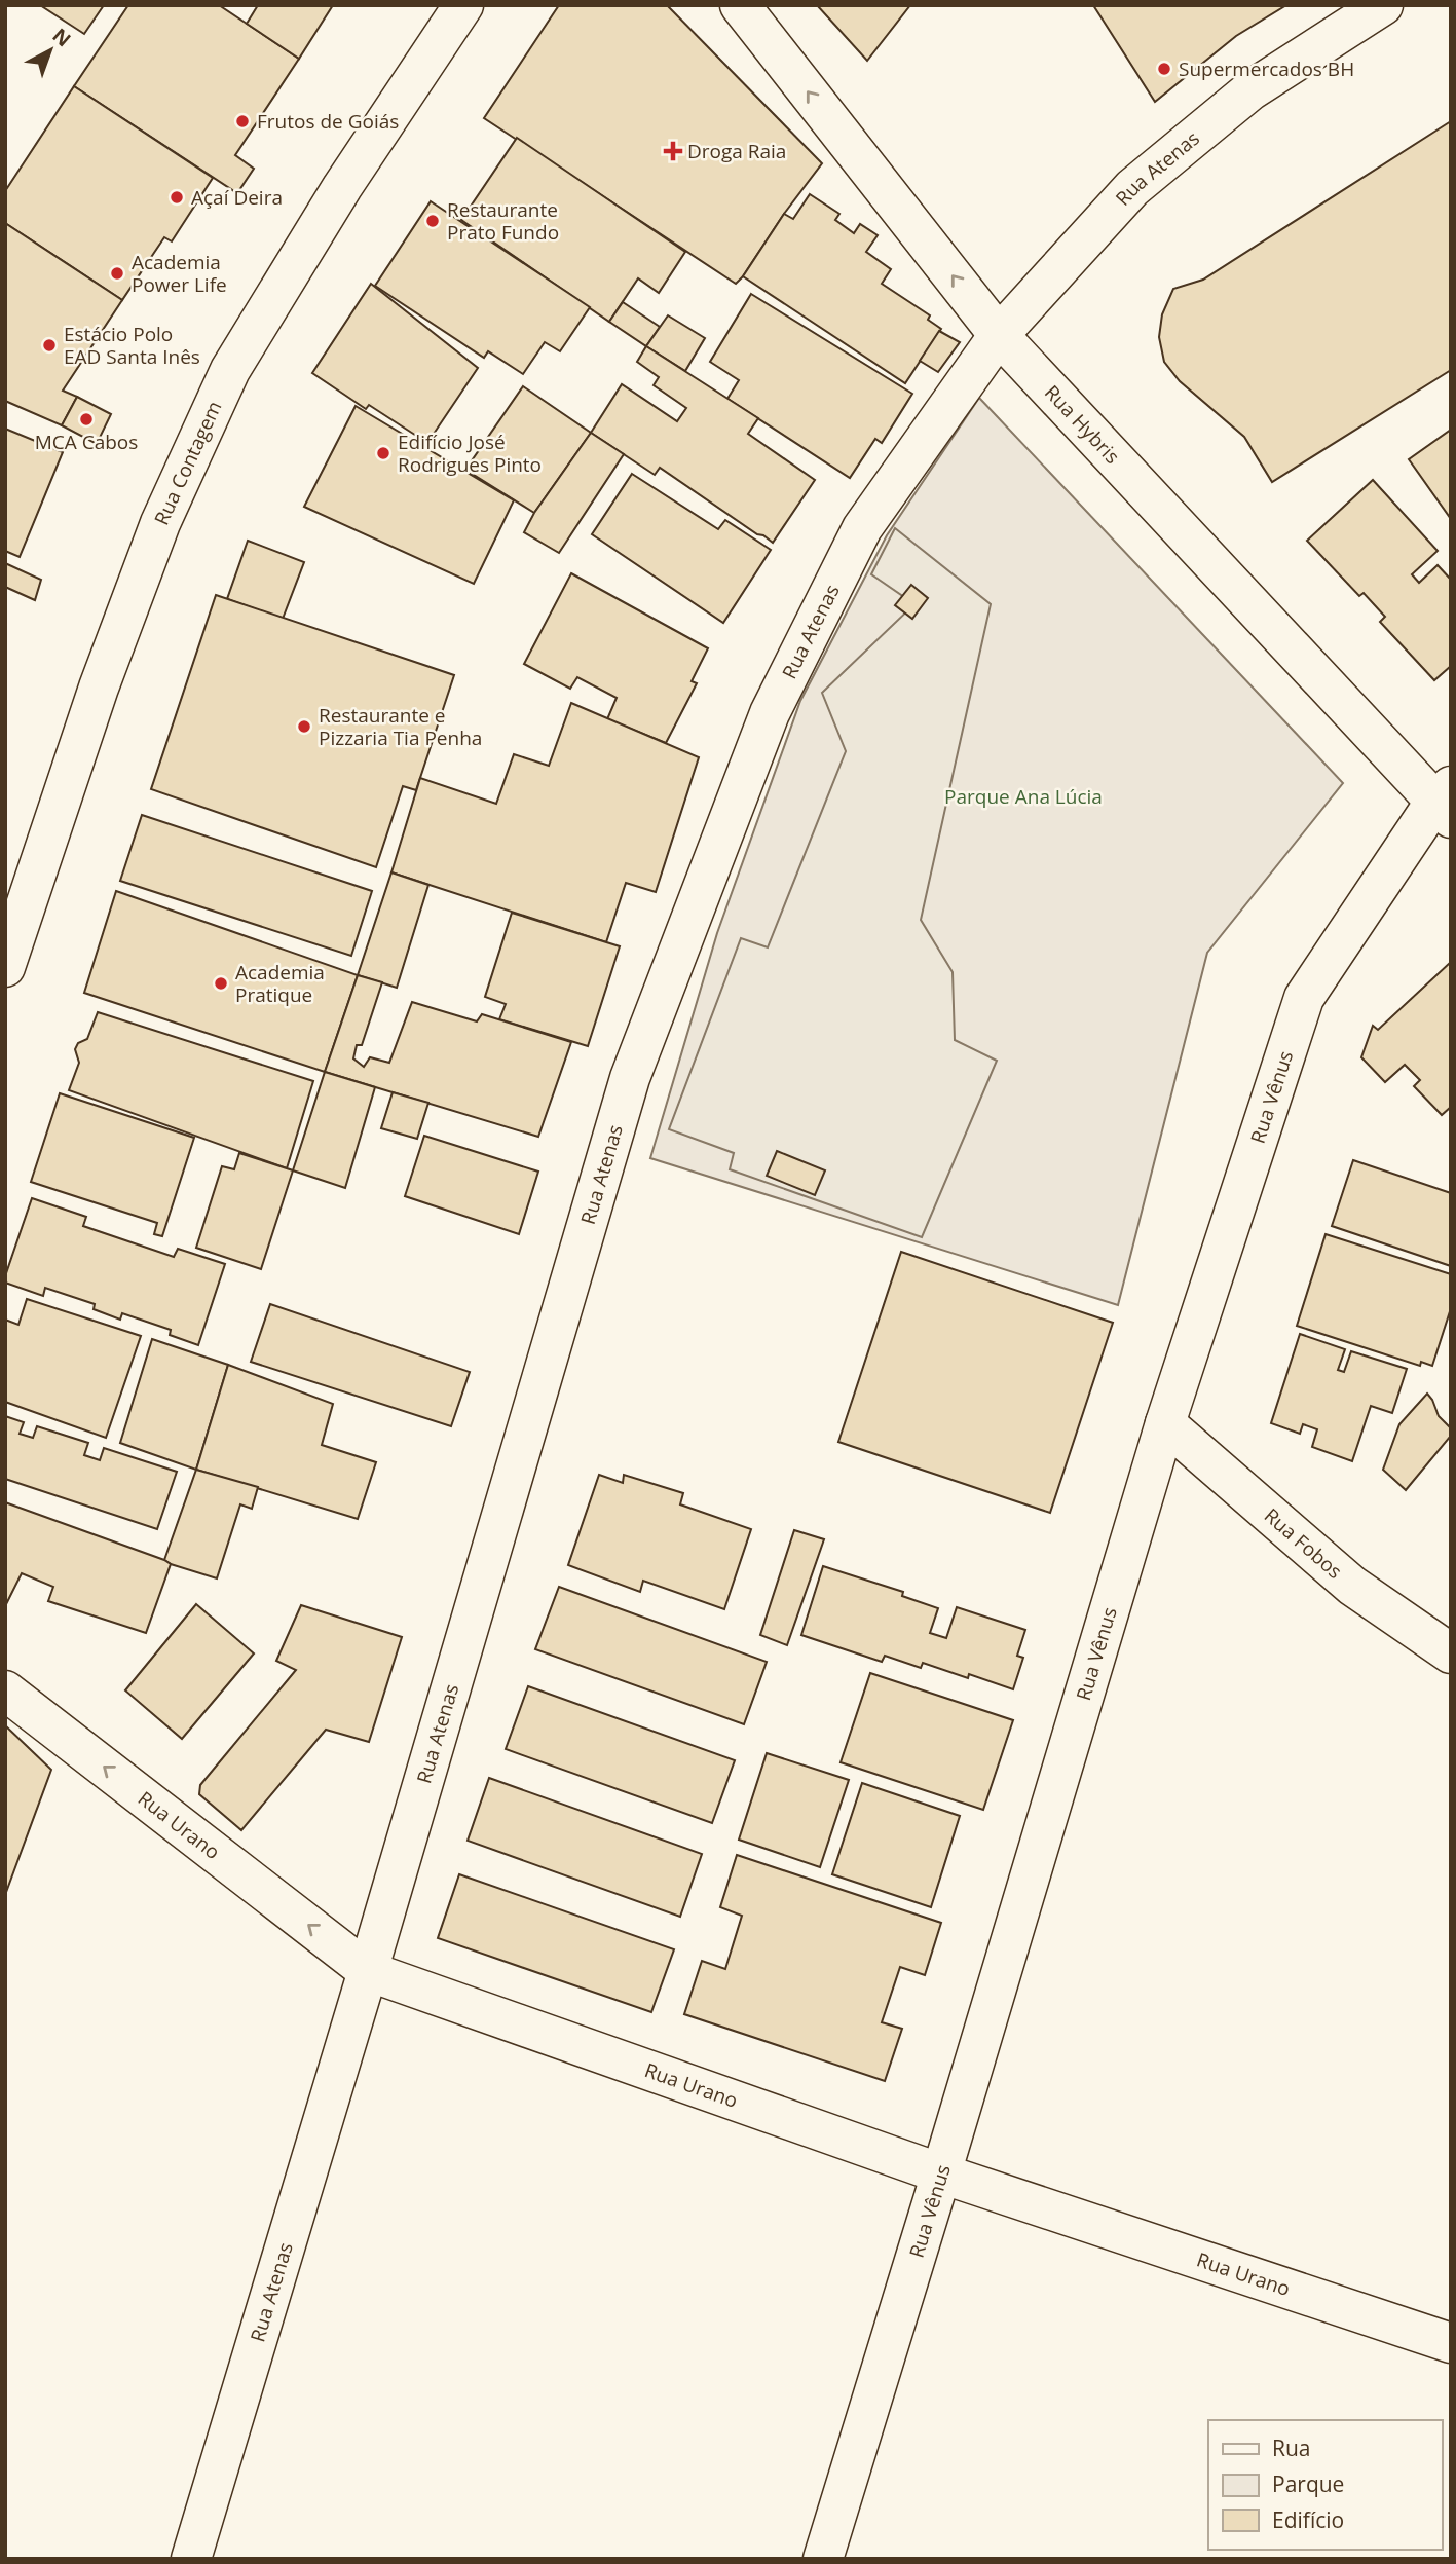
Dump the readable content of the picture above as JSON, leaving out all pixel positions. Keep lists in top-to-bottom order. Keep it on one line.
{"streets":{"street":["Rua Atenas","Rua Hybris","Rua Contagem","Rua Vênus","Rua Fobos","Rua Urano"]},"crossings":[["Rua Atenas","Rua Hybris"],["Rua Atenas","Rua Urano"],["Rua Hybris","Rua Vênus"],["Rua Vênus","Rua Fobos"],["Rua Vênus","Rua Urano"]],"one_way":["Rua Hybris"],"parks":["Parque Ana Lúcia"],"places":{"other":["Supermercados BH","Frutos de Goiás","Açaí Deira","Restaurante Prato Fundo","Academia Power Life","Estácio Polo EAD Santa Inês","MCA Cabos","Edifício José Rodrigues Pinto","Restaurante e Pizzaria Tia Penha","Academia Pratique"],"health":["Droga Raia"]},"legend":["Rua","Parque","Edifício"],"north":"top right"}
